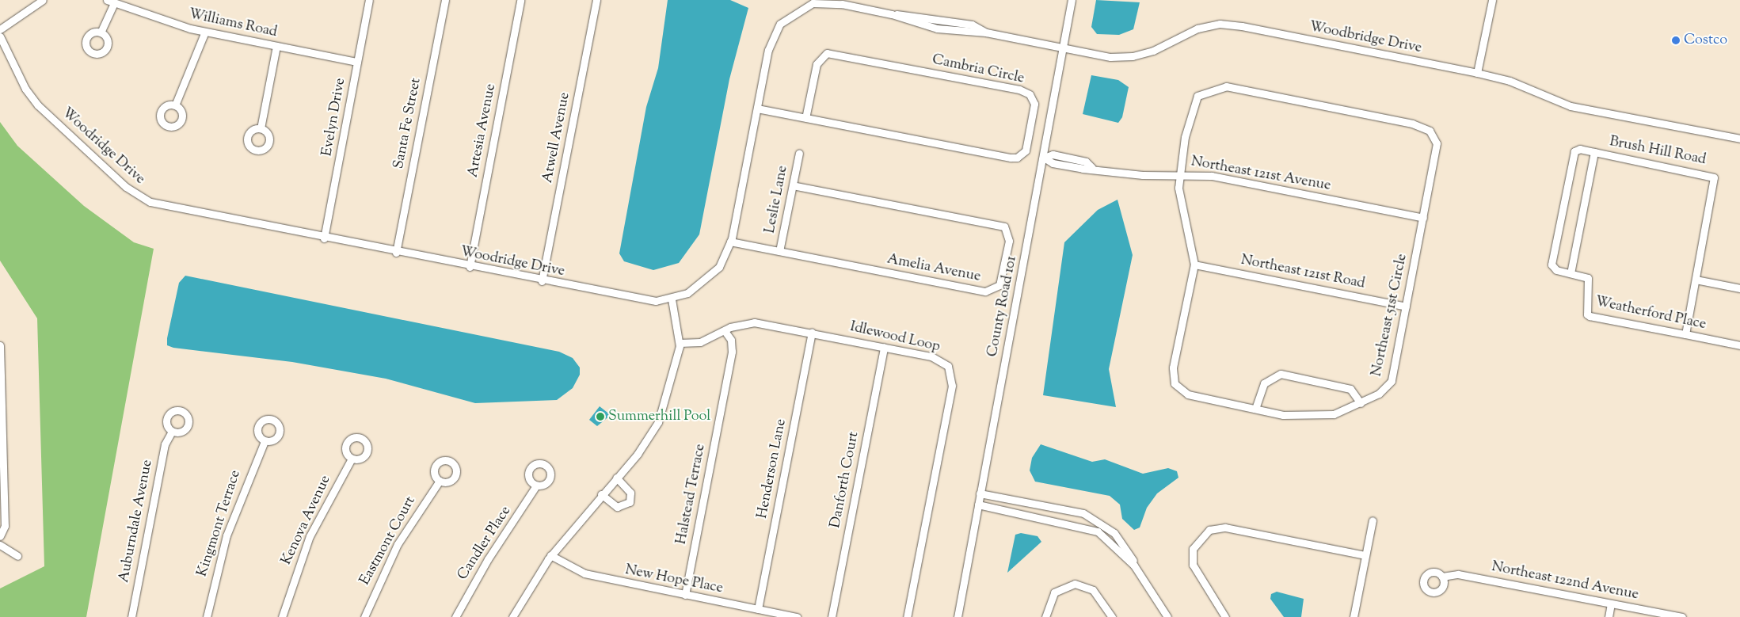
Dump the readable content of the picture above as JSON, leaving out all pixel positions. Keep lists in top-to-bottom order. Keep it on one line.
{"streets":{"street":["Williams Road","Woodbridge Drive","Cambria Circle","Evelyn Drive","Santa Fe Street","Artesia Avenue","Atwell Avenue","Woodridge Drive","Brush Hill Road","Northeast 121st Avenue","Leslie Lane","Amelia Avenue","Northeast 121st Road","County Road 101","Weatherford Place","Northeast 51st Circle","Idlewood Loop","Henderson Lane","Danforth Court","Halstead Terrace","Kenova Avenue","Auburndale Avenue","Kingmont Terrace","Eastmont Court","Candler Place","New Hope Place","Northeast 122nd Avenue"]},"crossings":[["Williams Road","Evelyn Drive"],["Woodbridge Drive","Woodridge Drive"],["Woodbridge Drive","County Road 101"],["Cambria Circle","Woodridge Drive"],["Evelyn Drive","Woodridge Drive"],["Santa Fe Street","Woodridge Drive"],["Artesia Avenue","Woodridge Drive"],["Atwell Avenue","Woodridge Drive"],["Woodridge Drive","Amelia Avenue"],["Brush Hill Road","Weatherford Place"],["Northeast 121st Avenue","County Road 101"],["Northeast 121st Avenue","Northeast 51st Circle"],["Leslie Lane","Amelia Avenue"],["Northeast 121st Road","Northeast 51st Circle"],["Idlewood Loop","Henderson Lane"],["Idlewood Loop","Danforth Court"],["Idlewood Loop","Halstead Terrace"],["Henderson Lane","New Hope Place"],["Halstead Terrace","New Hope Place"]],"places":["Costco","Summerhill Pool"]}
